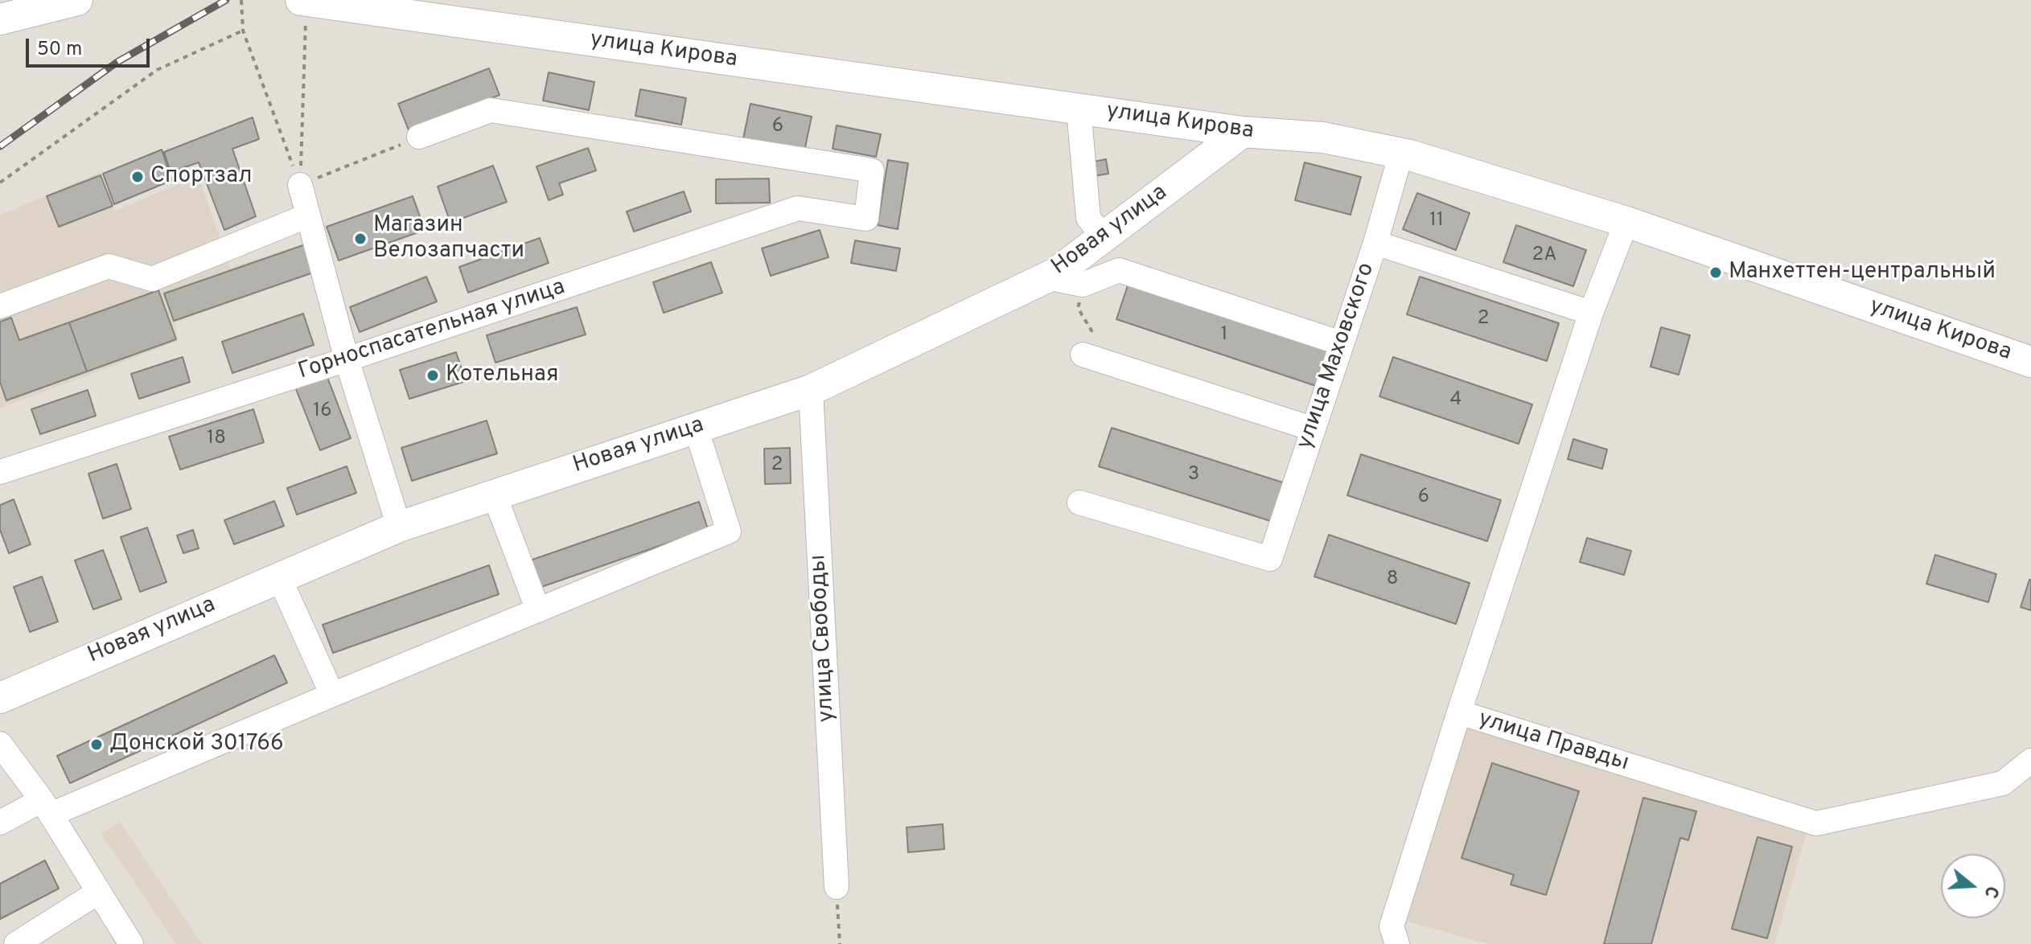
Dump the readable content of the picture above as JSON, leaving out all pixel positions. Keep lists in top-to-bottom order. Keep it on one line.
{"streets":{"main road":["улица Кирова","Новая улица"],"street":["Горноспасательная улица","улица Маховского","улица Свободы","улица Правды"]},"crossings":[["улица Кирова","Новая улица"],["улица Кирова","улица Маховского"],["улица Кирова","улица Правды"],["Новая улица","улица Свободы"]],"places":["Спортзал","Магазин Велозапчасти","Манхеттен-центральный","Котельная","Донской 301766"],"house_numbers":["6","11","2А","2","1","4","16","18","2","3","6","8"],"scale_bar":"50 m","north":"right"}
